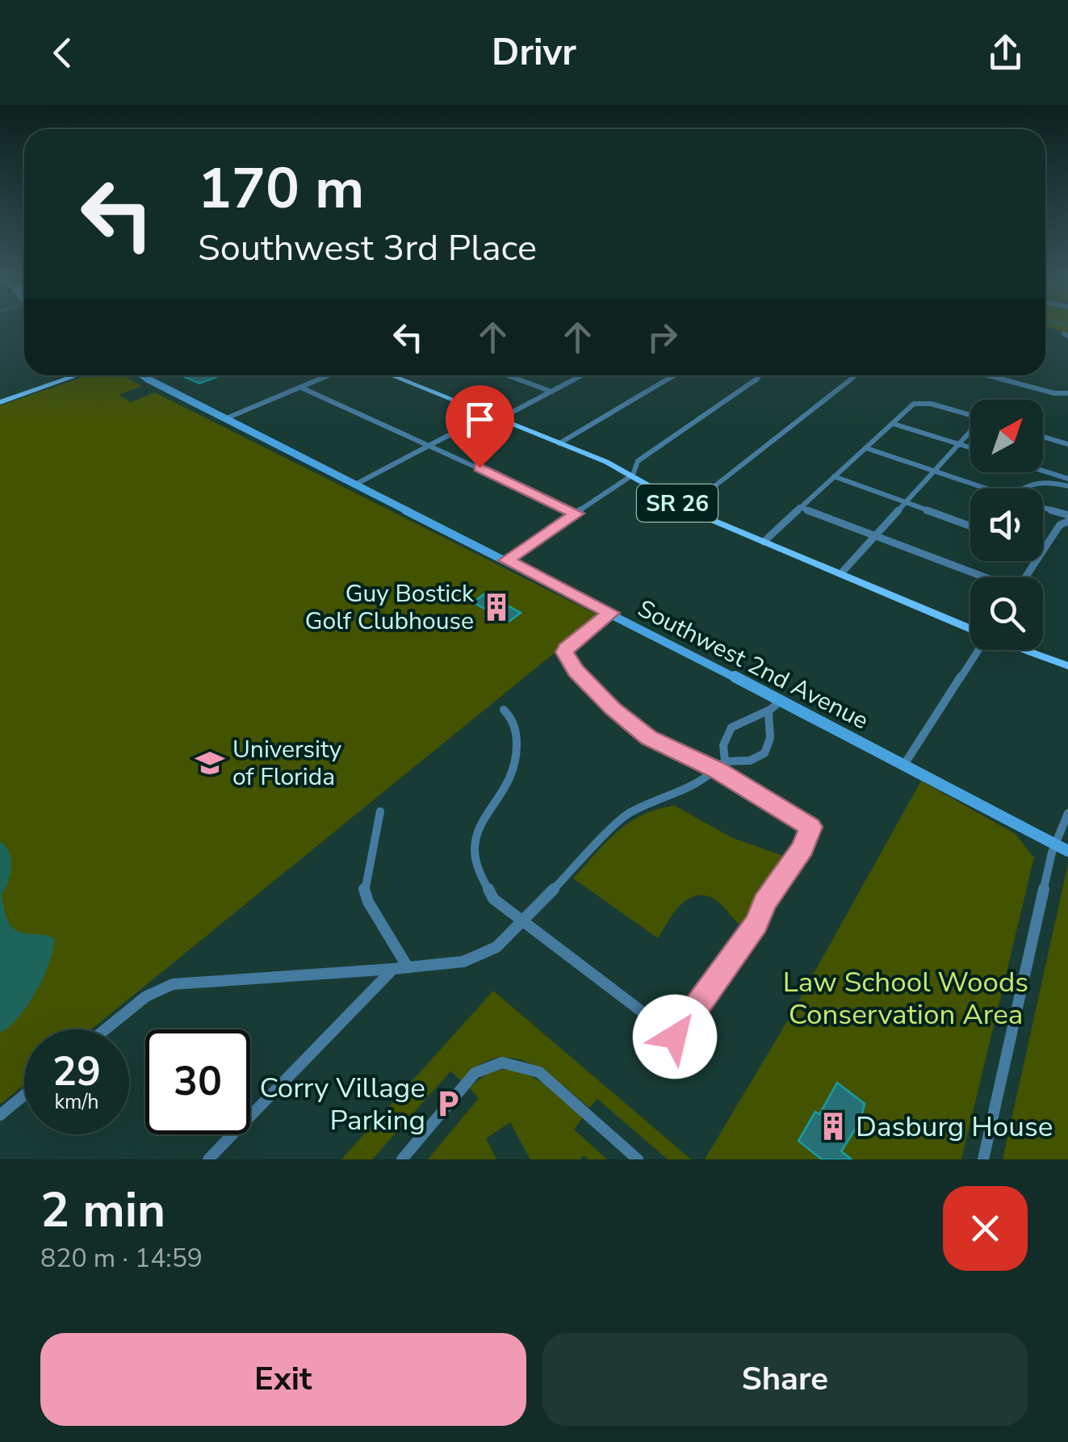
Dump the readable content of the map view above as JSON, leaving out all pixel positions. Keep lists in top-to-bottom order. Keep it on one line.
{"streets":{"main road":["SR 26","Southwest 2nd Avenue"]},"parks":["Law School Woods Conservation Area"],"places":{"building":["Guy Bostick Golf Clubhouse","Dasburg House"],"school or university":["University of Florida"],"parking":["Corry Village Parking"]},"north":"top right","page":{"header":"Drivr","turn":["170 m","Southwest 3rd Place"],"speed":"29 km/h","limit":"30","heading":["2 min","820 m · 14:59"],"buttons":["Exit","Share"]}}
